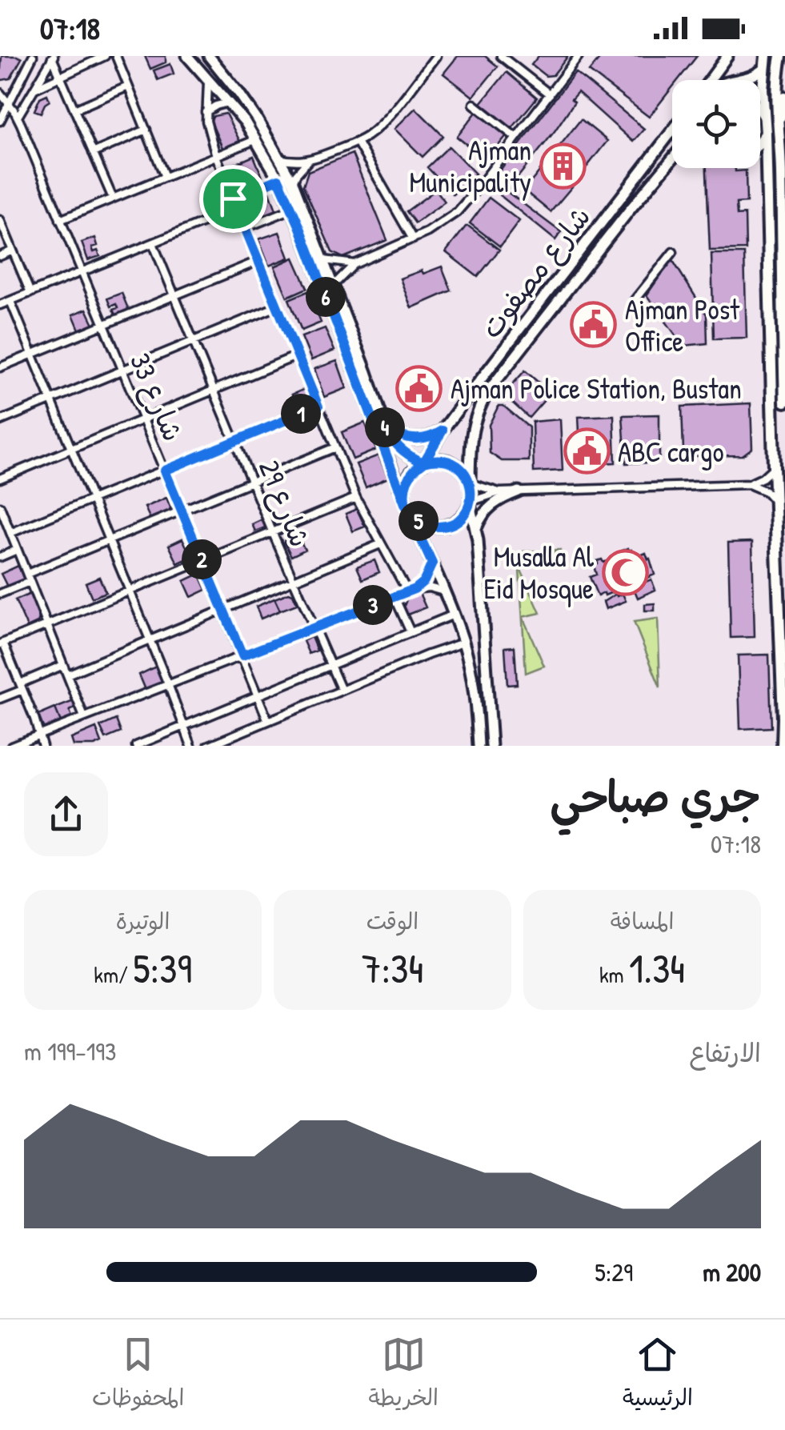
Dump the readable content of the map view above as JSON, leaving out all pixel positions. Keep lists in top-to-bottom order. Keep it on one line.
{"streets":{"street":["شارع مصفوت","شارع 33","شارع 29"]},"places":{"building":["Ajman Municipality"],"public building":["Ajman Post Office","Ajman Police Station, Bustan","ABC cargo"],"mosque":["Musalla Al Eid Mosque"]},"page":{"status":"07:18","pins":["6","1","4","5","2","3"],"heading":["جري صباحي","07:18"],"stats":[["المسافة","1.34 km"],["الوقت","7:34"],["الوتيرة","5:39 /km"]],"chart":["الارتفاع","193–199 m"],"list":[{"name":"200 m","note":"5:29"}],"tabs":["الرئيسية","الخريطة","المحفوظات"]}}
